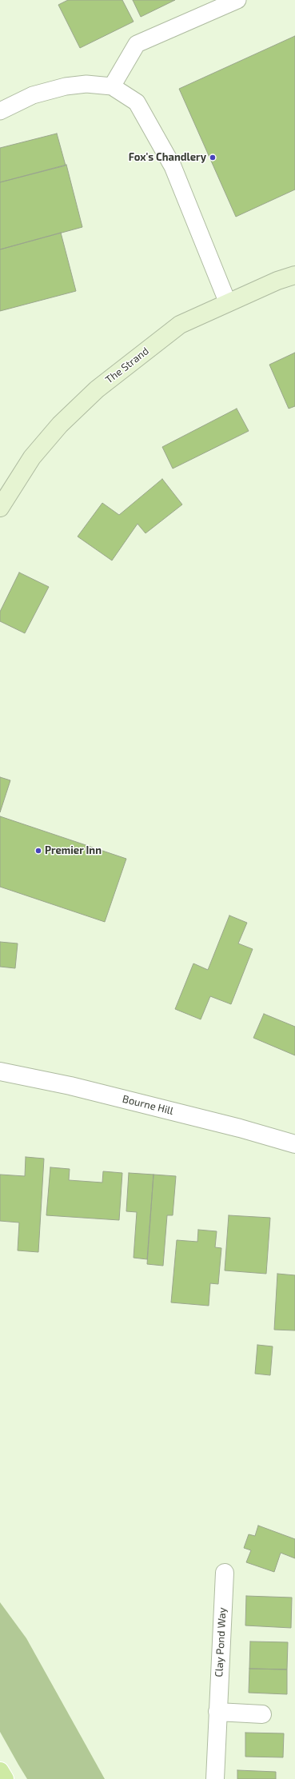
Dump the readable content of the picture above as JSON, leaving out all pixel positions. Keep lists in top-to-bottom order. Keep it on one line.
{"streets":{"main road":["The Strand"],"street":["Bourne Hill","Clay Pond Way"]},"places":["Fox's Chandlery","Premier Inn"]}
